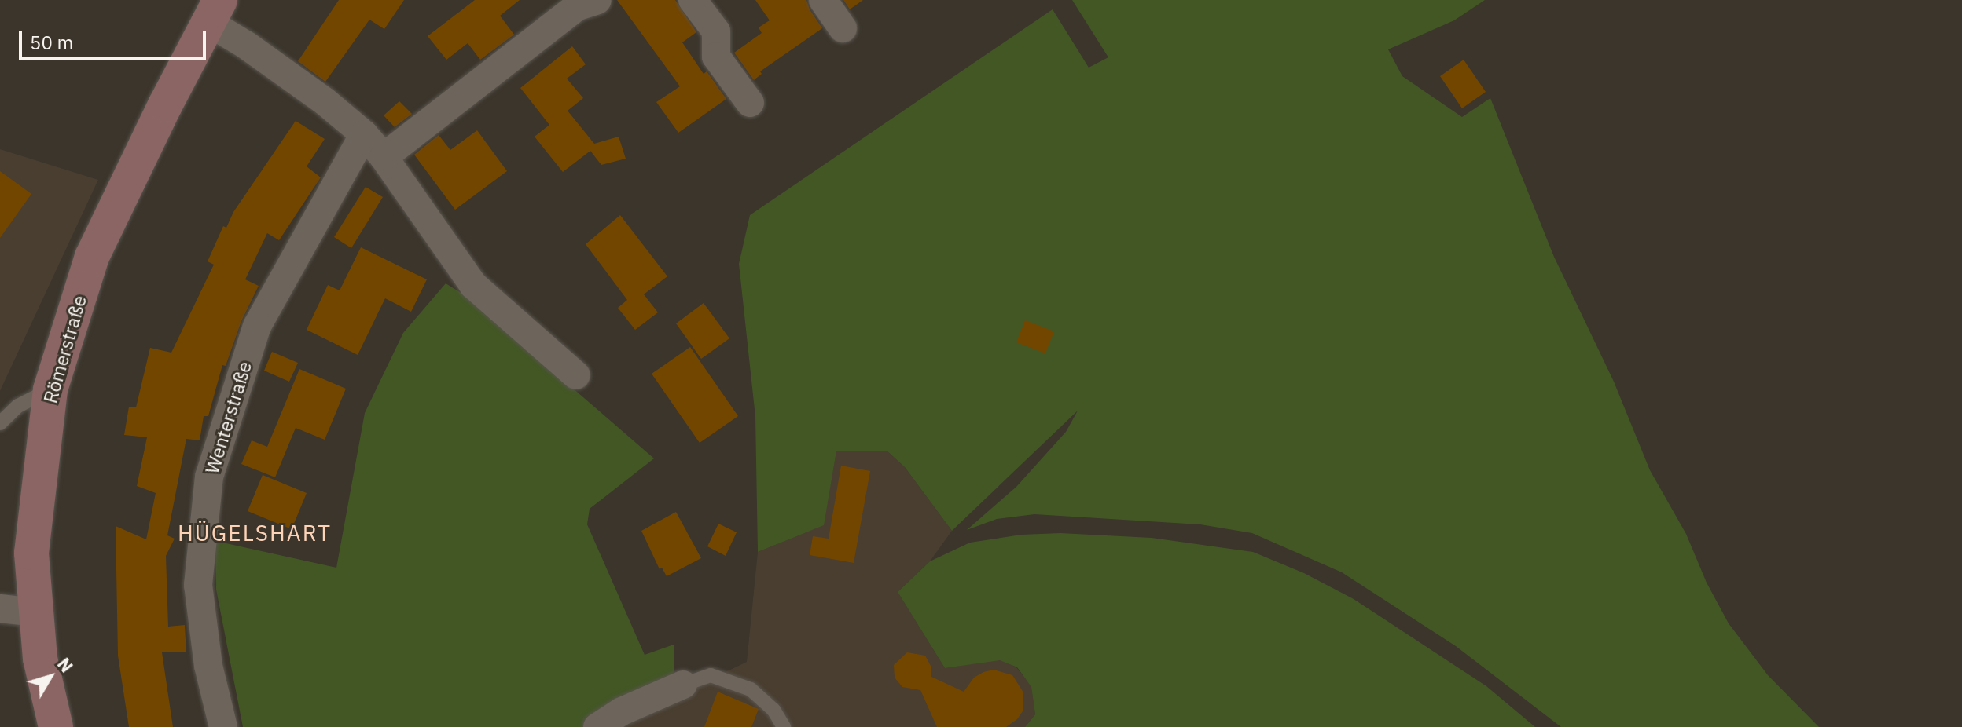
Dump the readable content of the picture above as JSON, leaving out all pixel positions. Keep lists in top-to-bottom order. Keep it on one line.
{"streets":{"main road":["Römerstraße"],"street":["Wenterstraße"]},"districts":["HÜGELSHART"],"scale_bar":"50 m","north":"top right"}
